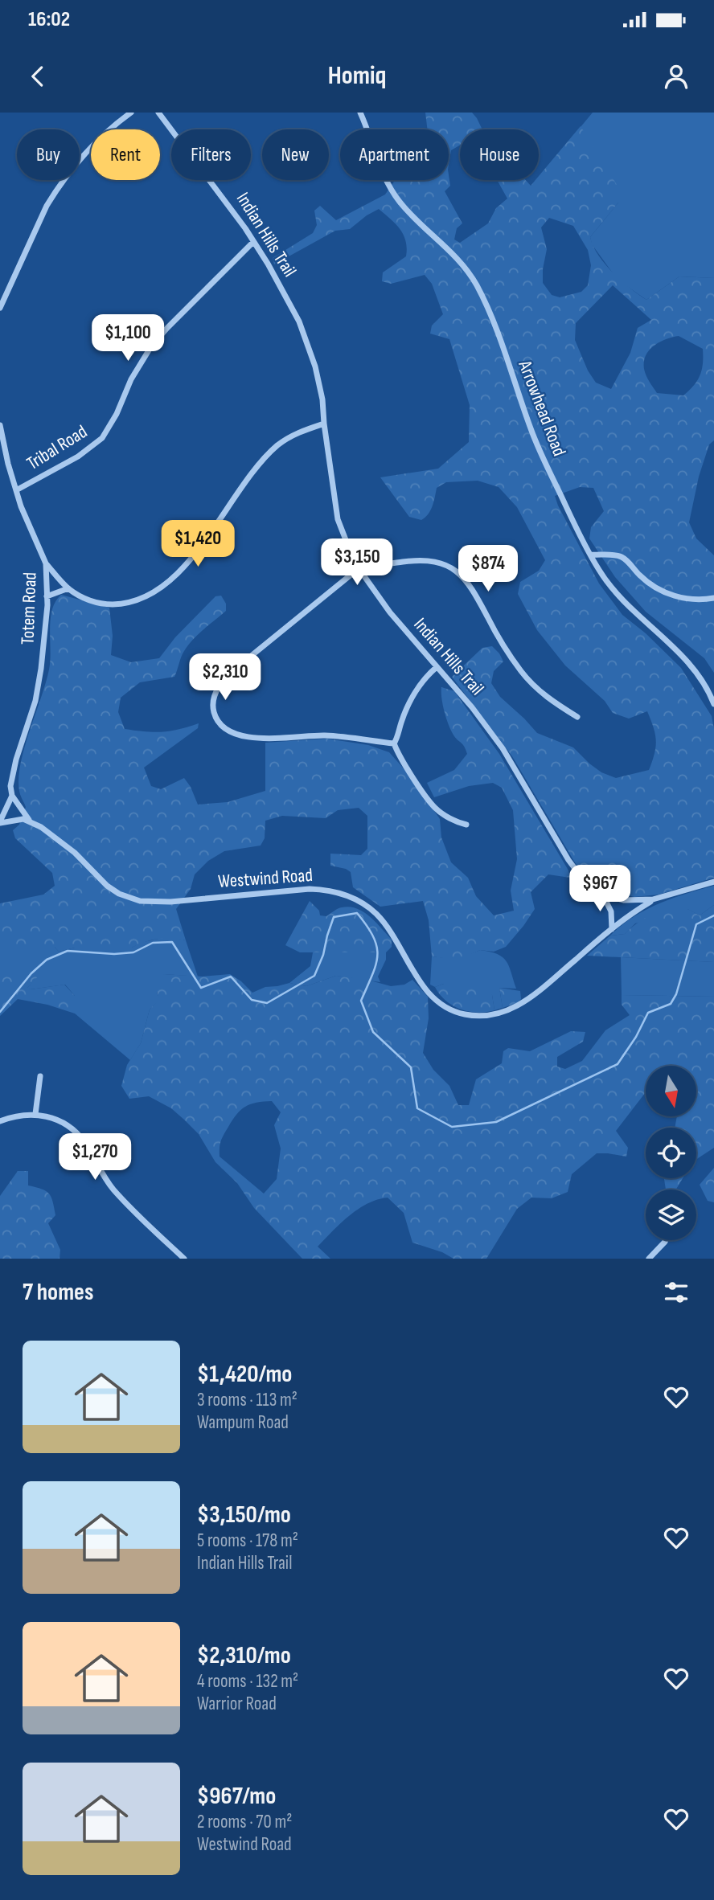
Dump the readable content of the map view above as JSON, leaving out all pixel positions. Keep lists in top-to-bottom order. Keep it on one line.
{"streets":{"street":["Indian Hills Trail","Arrowhead Road","Tribal Road","Totem Road","Westwind Road"]},"crossings":[["Indian Hills Trail","Tribal Road"],["Indian Hills Trail","Westwind Road"],["Tribal Road","Totem Road"]],"north":"bottom","page":{"status":"16:02","header":"Homiq","chip":["Buy","Rent","Filters","New","Apartment","House"],"price":["$1,100","$1,420","$3,150","$874","$2,310","$967","$1,270"],"heading":"7 homes","list":[{"name":"$1,420/mo","note":"3 rooms · 113 m² · Wampum Road"},{"name":"$3,150/mo","note":"5 rooms · 178 m² · Indian Hills Trail"},{"name":"$2,310/mo","note":"4 rooms · 132 m² · Warrior Road"},{"name":"$967/mo","note":"2 rooms · 70 m² · Westwind Road"}]}}
